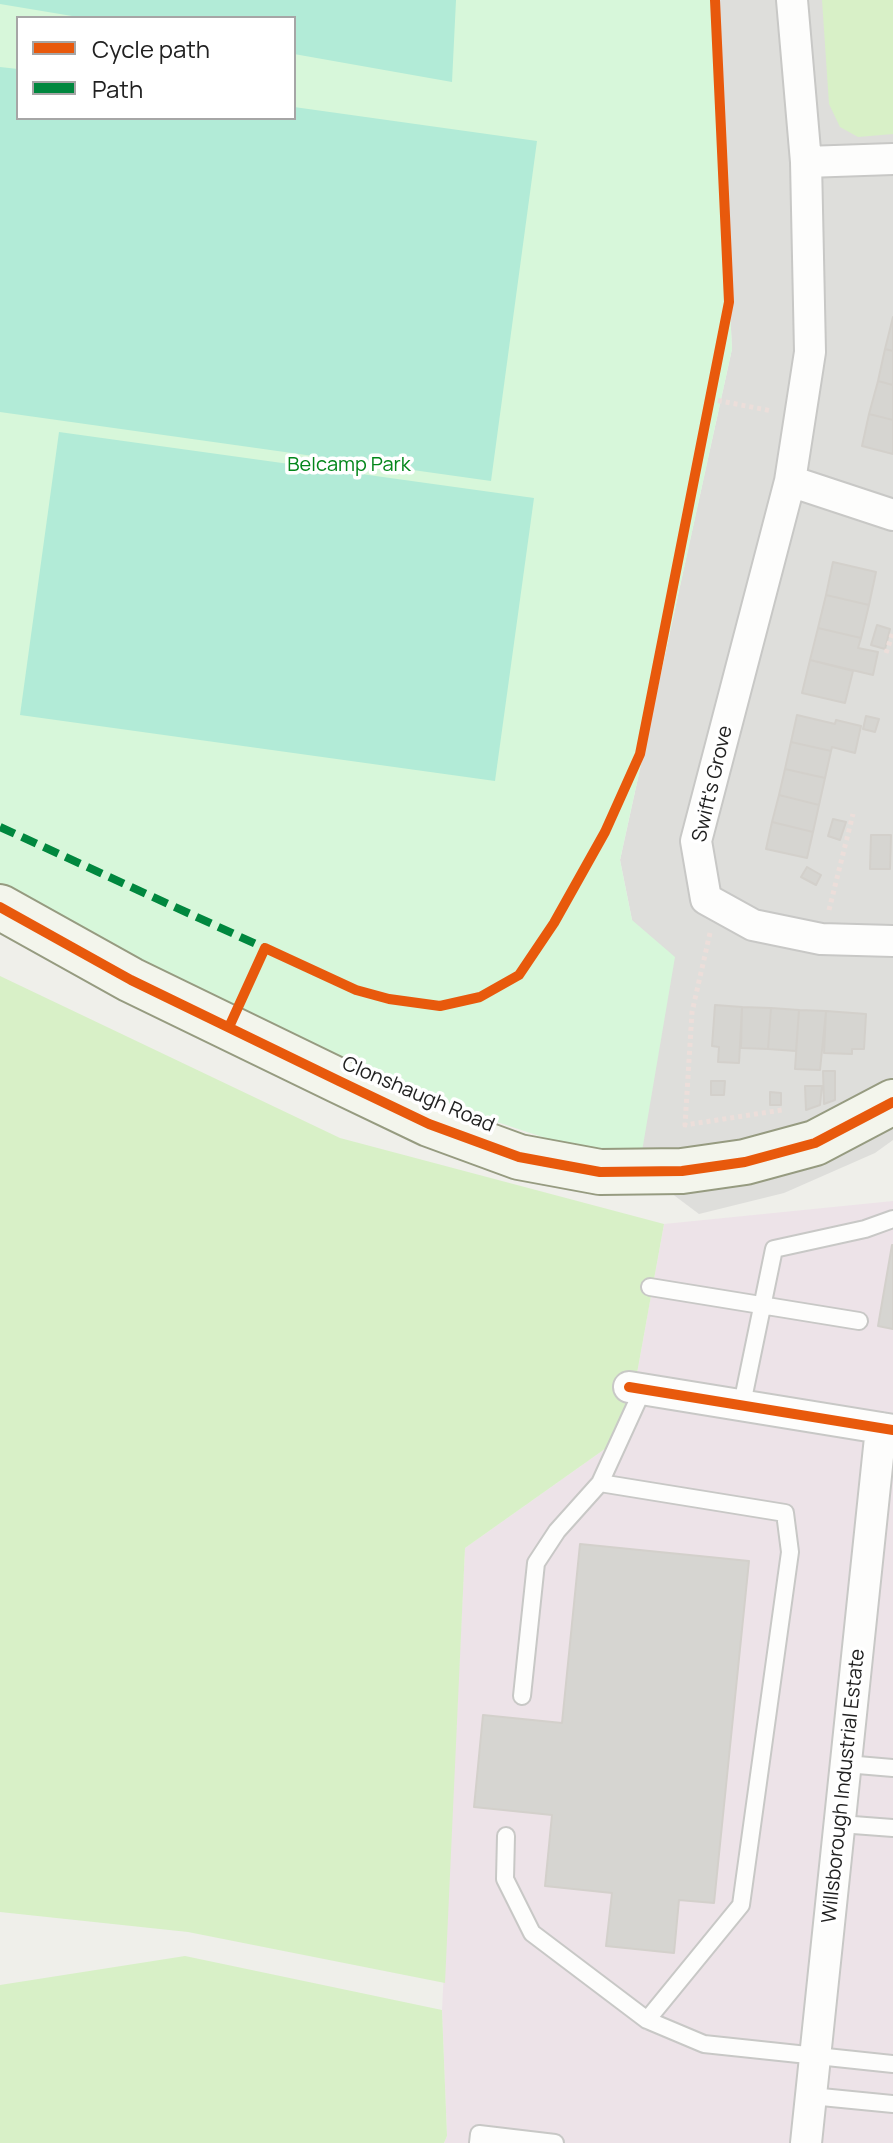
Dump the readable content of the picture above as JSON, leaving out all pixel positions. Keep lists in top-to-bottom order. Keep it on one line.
{"streets":{"street":["Swift's Grove","Clonshaugh Road","Willsborough Industrial Estate"]},"parks":["Belcamp Park"],"legend":["Cycle path","Path"]}
